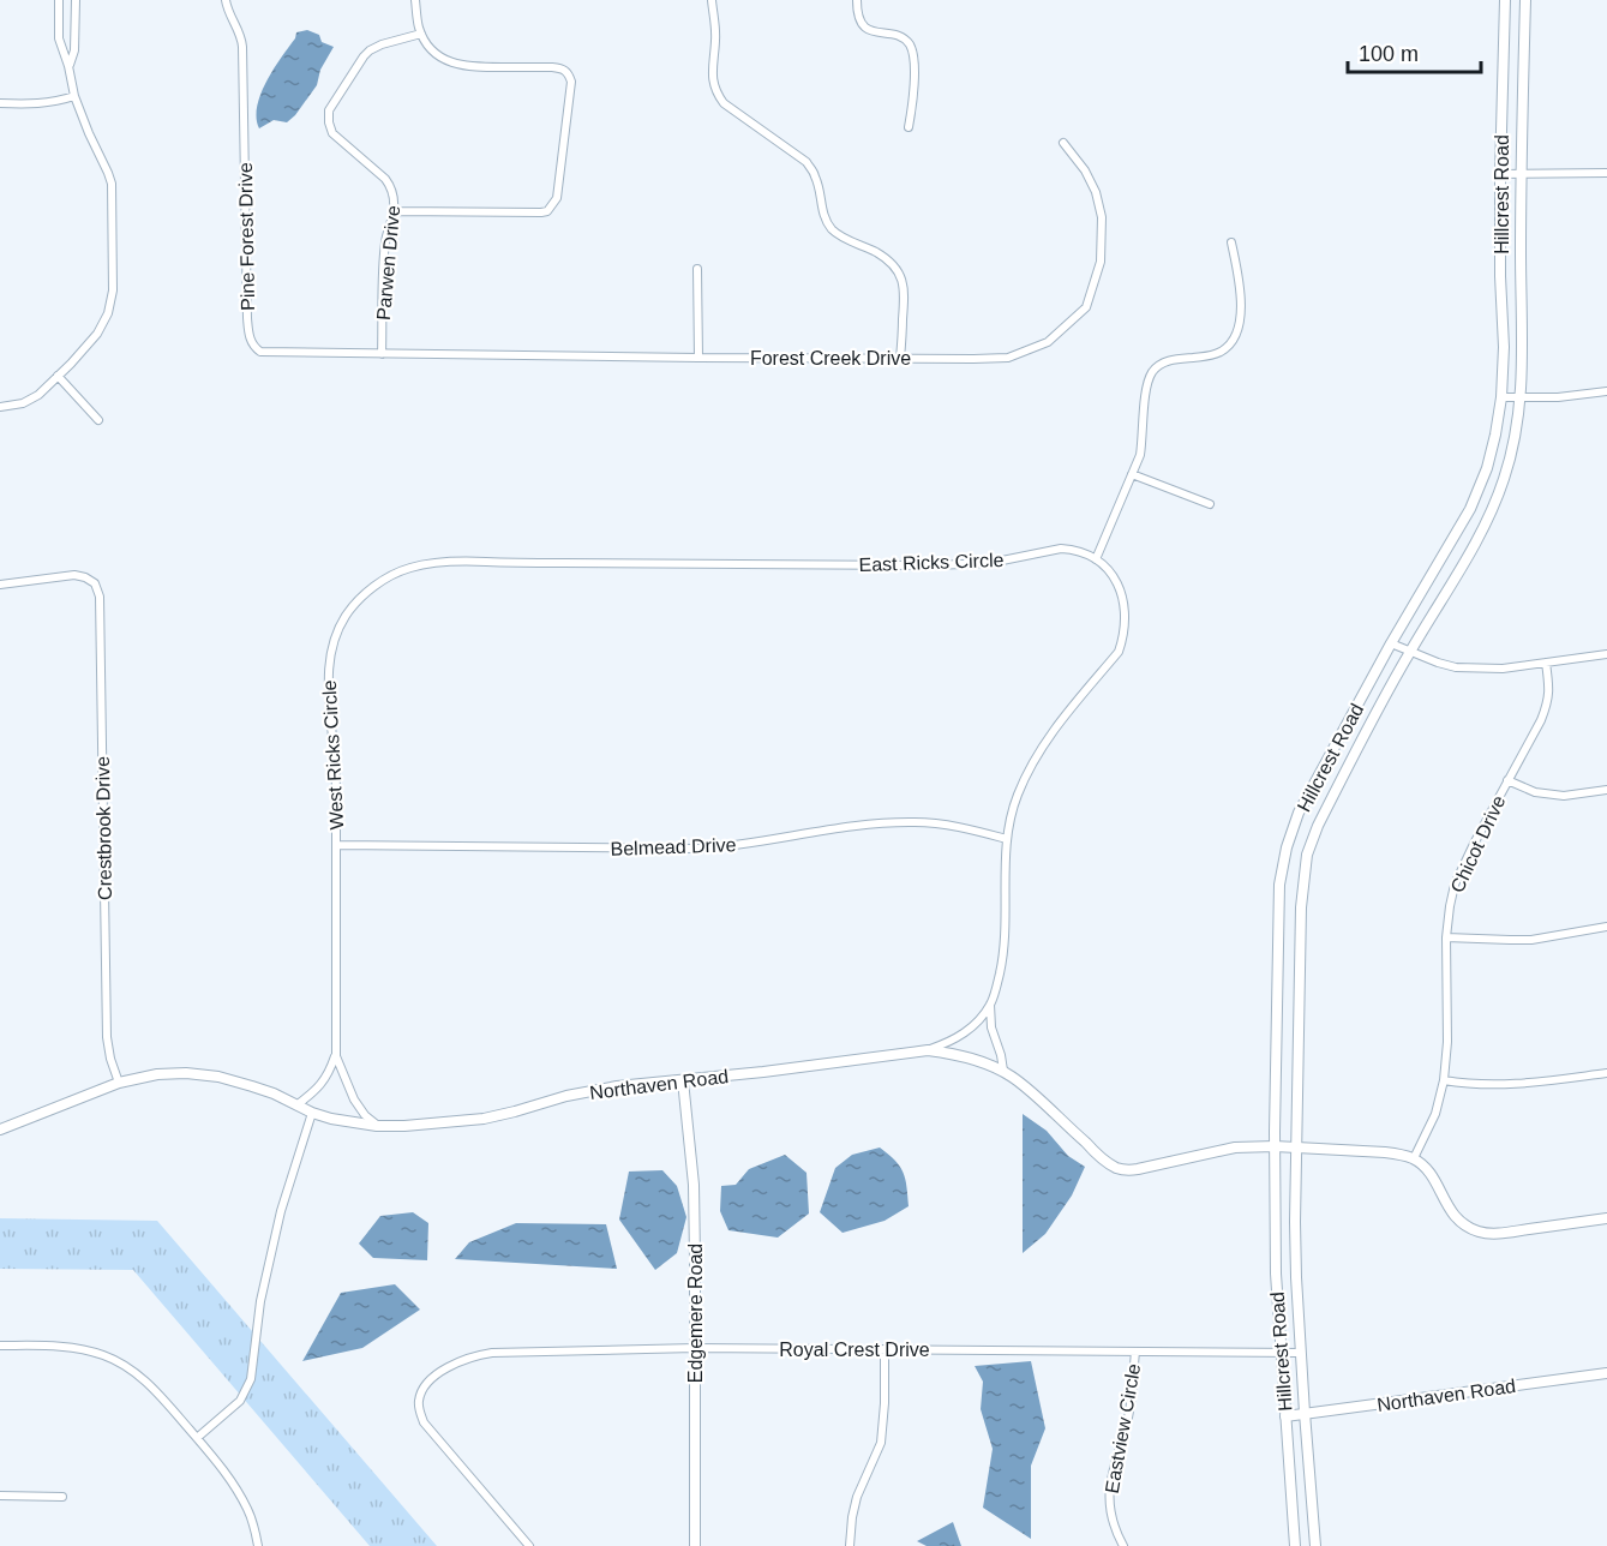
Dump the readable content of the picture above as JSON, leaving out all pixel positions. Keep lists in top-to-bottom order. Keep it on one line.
{"streets":{"main road":["Hillcrest Road"],"street":["Pine Forest Drive","Parwen Drive","Forest Creek Drive","East Ricks Circle","West Ricks Circle","Crestbrook Drive","Chicot Drive","Belmead Drive","Northaven Road","Edgemere Road","Royal Crest Drive","Eastview Circle"]},"crossings":[["Hillcrest Road","Northaven Road"],["Hillcrest Road","Royal Crest Drive"],["Pine Forest Drive","Parwen Drive"],["Pine Forest Drive","Forest Creek Drive"],["Parwen Drive","Forest Creek Drive"],["East Ricks Circle","West Ricks Circle"],["West Ricks Circle","Belmead Drive"],["West Ricks Circle","Northaven Road"],["Crestbrook Drive","Northaven Road"],["Chicot Drive","Northaven Road"],["Northaven Road","Edgemere Road"],["Edgemere Road","Royal Crest Drive"],["Royal Crest Drive","Eastview Circle"]],"scale_bar":"100 m"}
